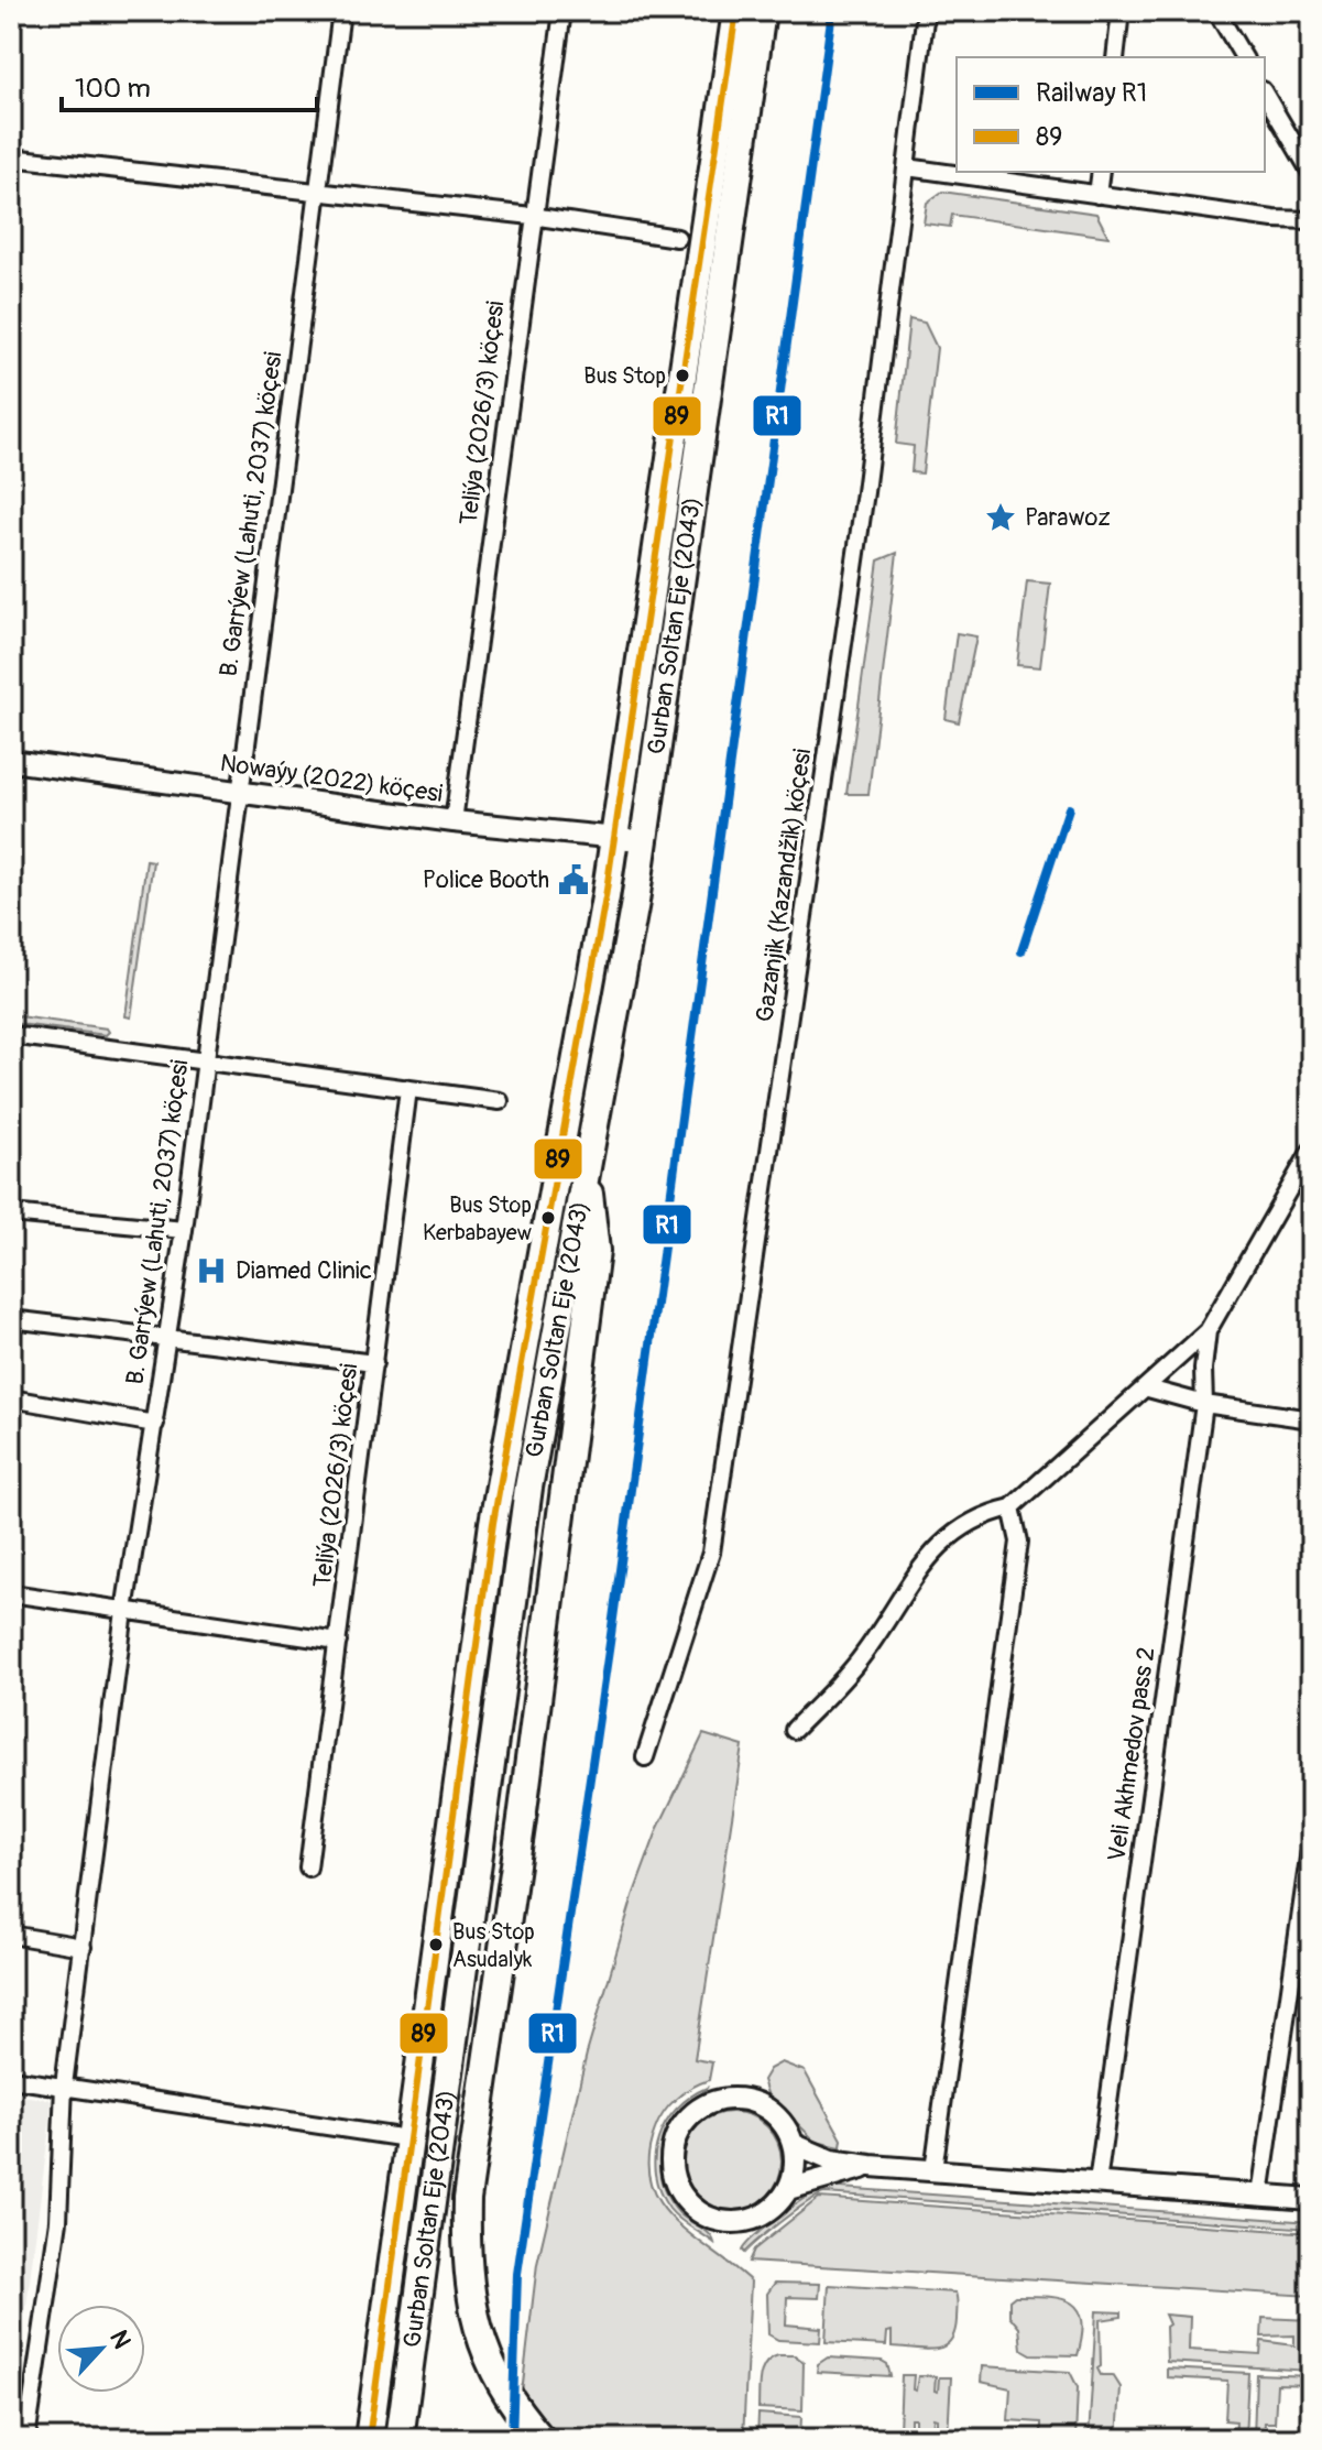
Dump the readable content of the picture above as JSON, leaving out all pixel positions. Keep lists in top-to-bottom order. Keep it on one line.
{"streets":{"highway":["Gurban Soltan Eje (2043)"],"street":["Teliýa (2026/3) köçesi","B. Garrýew (Lahuti, 2037) köçesi","Nowaýy (2022) köçesi","Gazanjik (Kazandžik) köçesi","Veli Akhmedov pass 2"]},"crossings":[["Teliýa (2026/3) köçesi","Nowaýy (2022) köçesi"],["B. Garrýew (Lahuti, 2037) köçesi","Nowaýy (2022) köçesi"],["Gurban Soltan Eje (2043)","Nowaýy (2022) köçesi"]],"places":{"other":["Bus Stop","Bus Stop Kerbabayew","Bus Stop Asudalyk"],"place":["Parawoz"],"public building":["Police Booth"],"hospital":["Diamed Clinic"]},"lines":["rail line R1","transit line 89"],"legend":["Railway R1","89"],"scale_bar":"100 m","north":"top right"}
